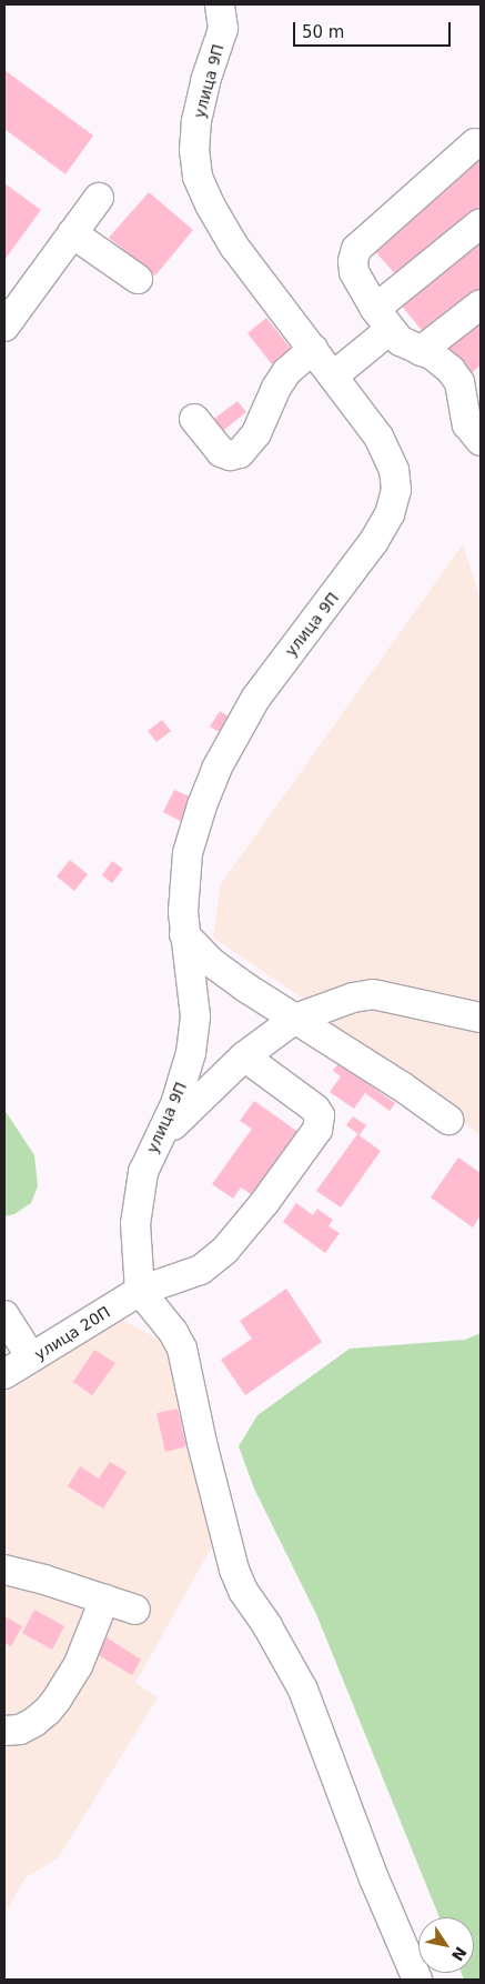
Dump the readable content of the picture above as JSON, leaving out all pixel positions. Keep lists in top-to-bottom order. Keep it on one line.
{"streets":{"street":["улица 9П","улица 20П"]},"crossings":[["улица 9П","улица 20П"]],"scale_bar":"50 m","north":"bottom right"}
